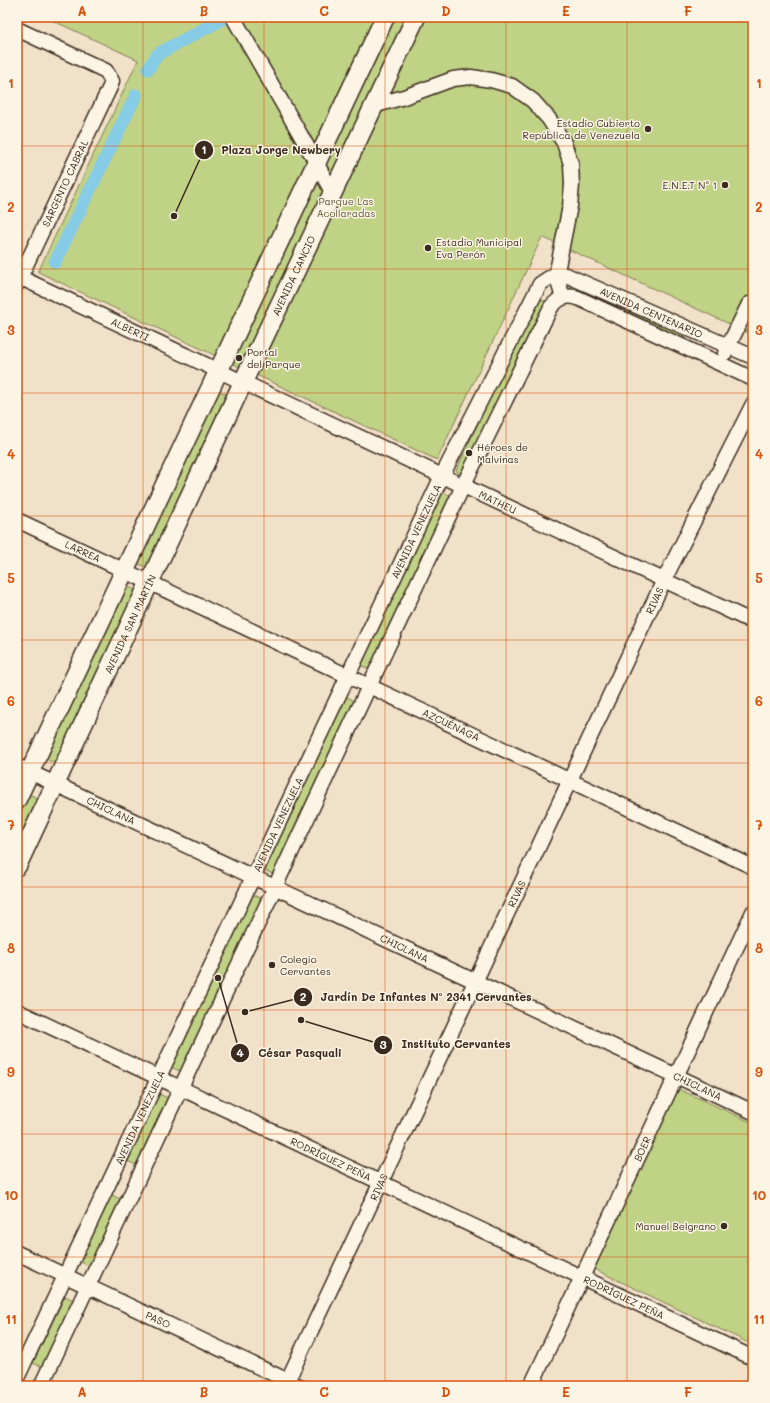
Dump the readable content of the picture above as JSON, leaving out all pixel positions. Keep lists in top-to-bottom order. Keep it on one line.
{"streets":{"main road":["AVENIDA CANCIO","AVENIDA SAN MARTÍN"],"street":["SARGENTO CABRAL","AVENIDA CENTENARIO","ALBERTI","MATHEU","AVENIDA VENEZUELA","LARREA","RIVAS","AZCUÉNAGA","CHICLANA","BOER","RODRÍGUEZ PEÑA","PASO"]},"crossings":[["SARGENTO CABRAL","ALBERTI"],["AVENIDA CANCIO","ALBERTI"],["AVENIDA CANCIO","MATHEU"],["AVENIDA CANCIO","AVENIDA SAN MARTÍN"],["AVENIDA CENTENARIO","AVENIDA VENEZUELA"],["ALBERTI","MATHEU"],["ALBERTI","AVENIDA SAN MARTÍN"],["MATHEU","AVENIDA VENEZUELA"],["MATHEU","RIVAS"],["MATHEU","AVENIDA SAN MARTÍN"],["AVENIDA VENEZUELA","AZCUÉNAGA"],["AVENIDA VENEZUELA","CHICLANA"],["AVENIDA VENEZUELA","RODRÍGUEZ PEÑA"],["AVENIDA VENEZUELA","PASO"],["LARREA","AVENIDA SAN MARTÍN"],["LARREA","AZCUÉNAGA"],["RIVAS","AZCUÉNAGA"],["RIVAS","CHICLANA"],["RIVAS","RODRÍGUEZ PEÑA"],["RIVAS","PASO"],["AVENIDA SAN MARTÍN","AZCUÉNAGA"],["AVENIDA SAN MARTÍN","CHICLANA"],["CHICLANA","BOER"],["BOER","RODRÍGUEZ PEÑA"]],"parks":["Parque Las Acollaradas"],"places":["Estadio Cubierto República de Venezuela","E.N.E.T N° 1","Plaza Jorge Newbery","Estadio Municipal Eva Perón","Portal del Parque","Héroes de Malvinas","Colegio Cervantes","César Pasquali","Jardín De Infantes Nº 2341 Cervantes","Instituto Cervantes","Manuel Belgrano"],"grid":{"columns":["A","B","C","D","E","F"],"rows":["1","2","3","4","5","6","7","8","9","10","11"]}}
